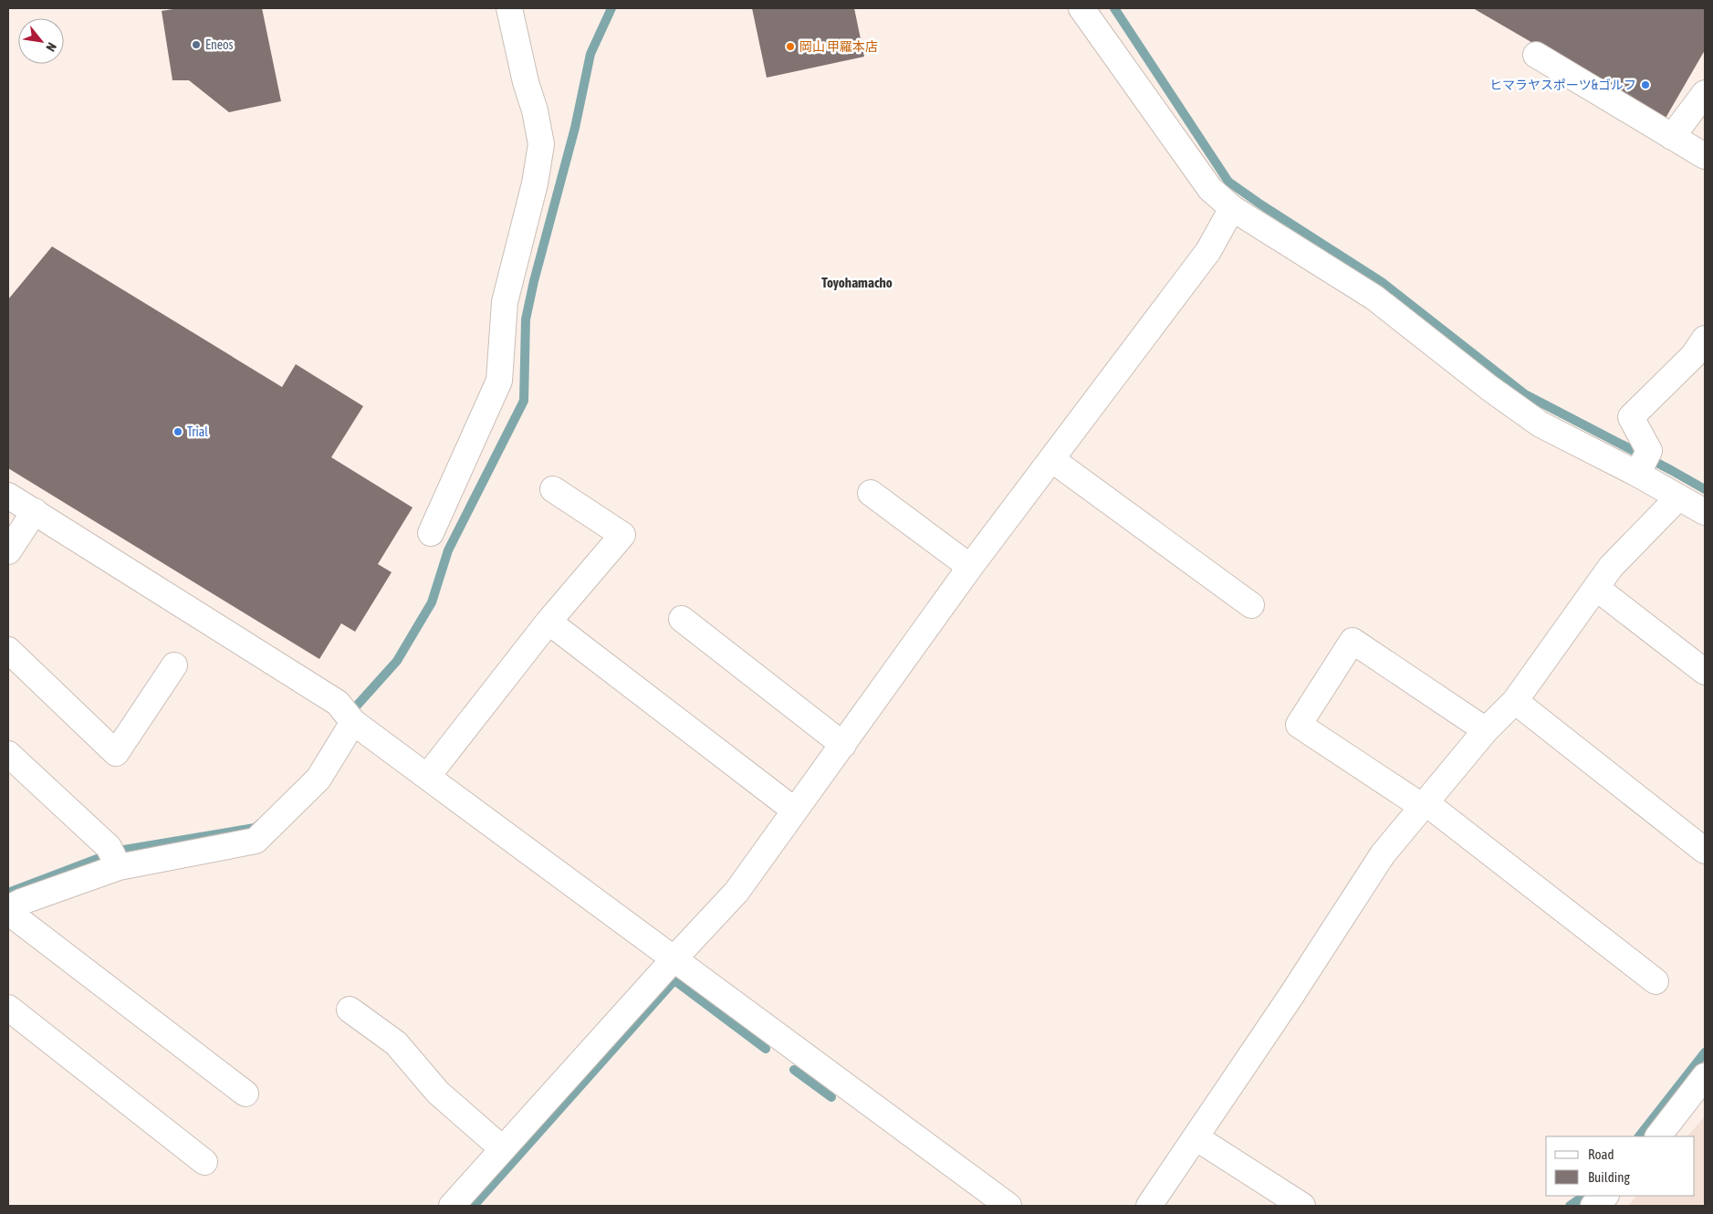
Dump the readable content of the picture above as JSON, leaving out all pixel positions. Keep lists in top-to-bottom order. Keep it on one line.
{"districts":["Toyohamacho"],"places":["Eneos","岡山 甲羅本店","ヒマラヤスポーツ&ゴルフ","Trial"],"legend":["Road","Building"],"north":"bottom right"}
